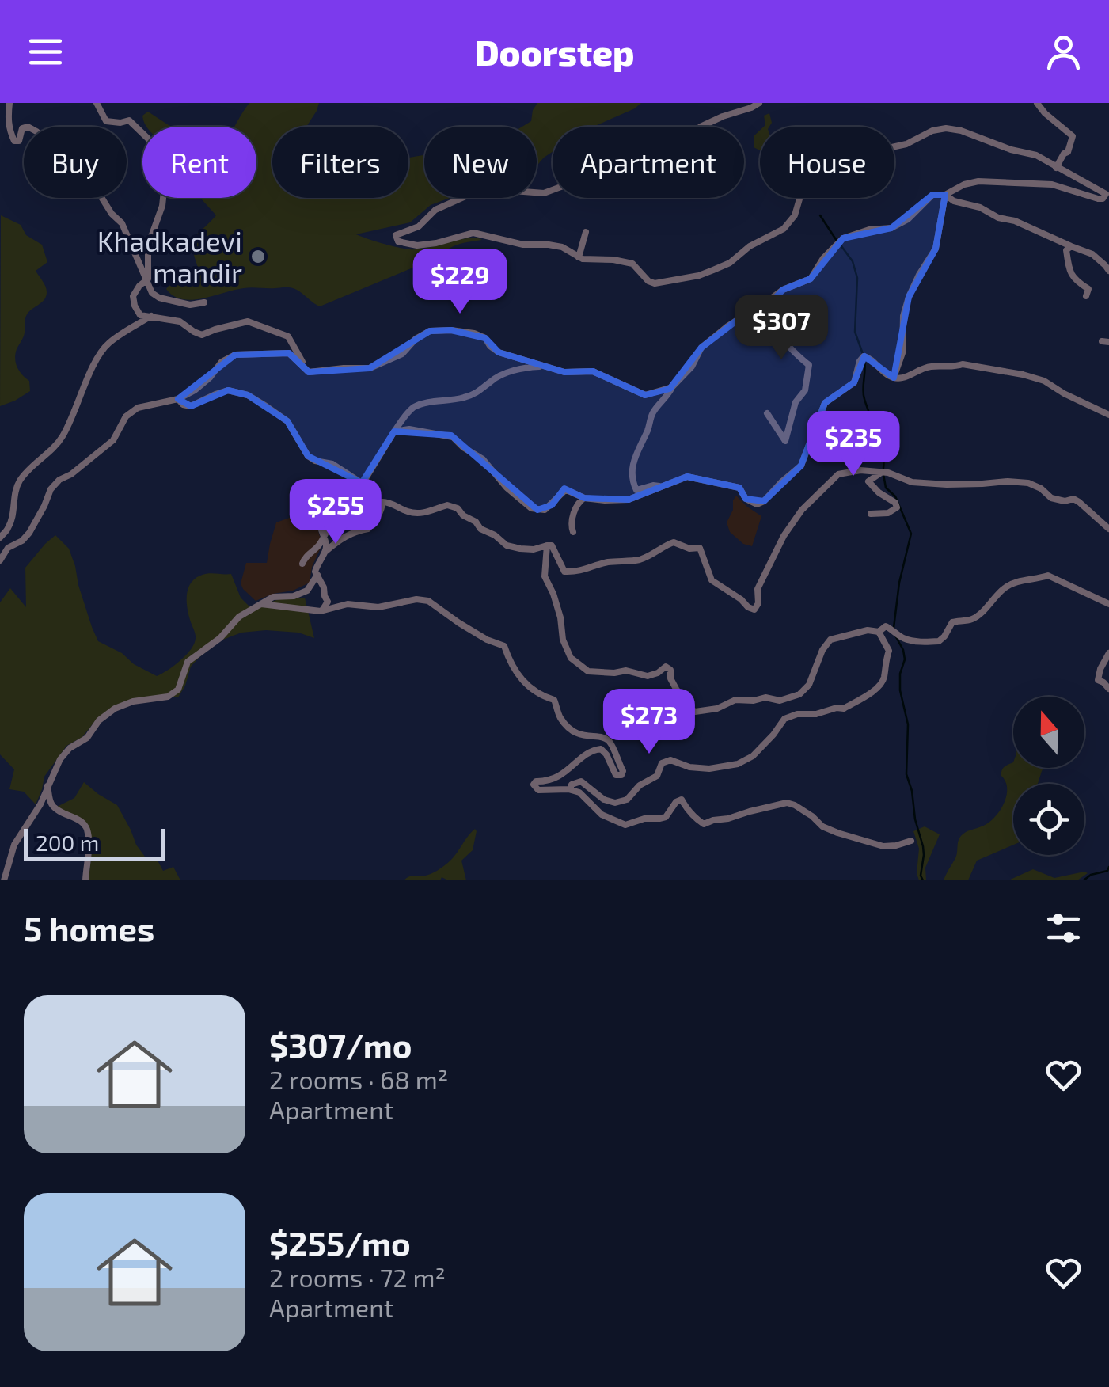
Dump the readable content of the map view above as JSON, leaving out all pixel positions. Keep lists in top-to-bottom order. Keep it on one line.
{"places":["Khadkadevi mandir"],"scale_bar":"200 m","north":"top","page":{"header":"Doorstep","chip":["Buy","Rent","Filters","New","Apartment","House"],"price":["$229","$307","$235","$255","$273"],"scale":"200 m","heading":"5 homes","list":[{"name":"$307/mo","note":"2 rooms · 68 m² · Apartment"},{"name":"$255/mo","note":"2 rooms · 72 m² · Apartment"}]}}
